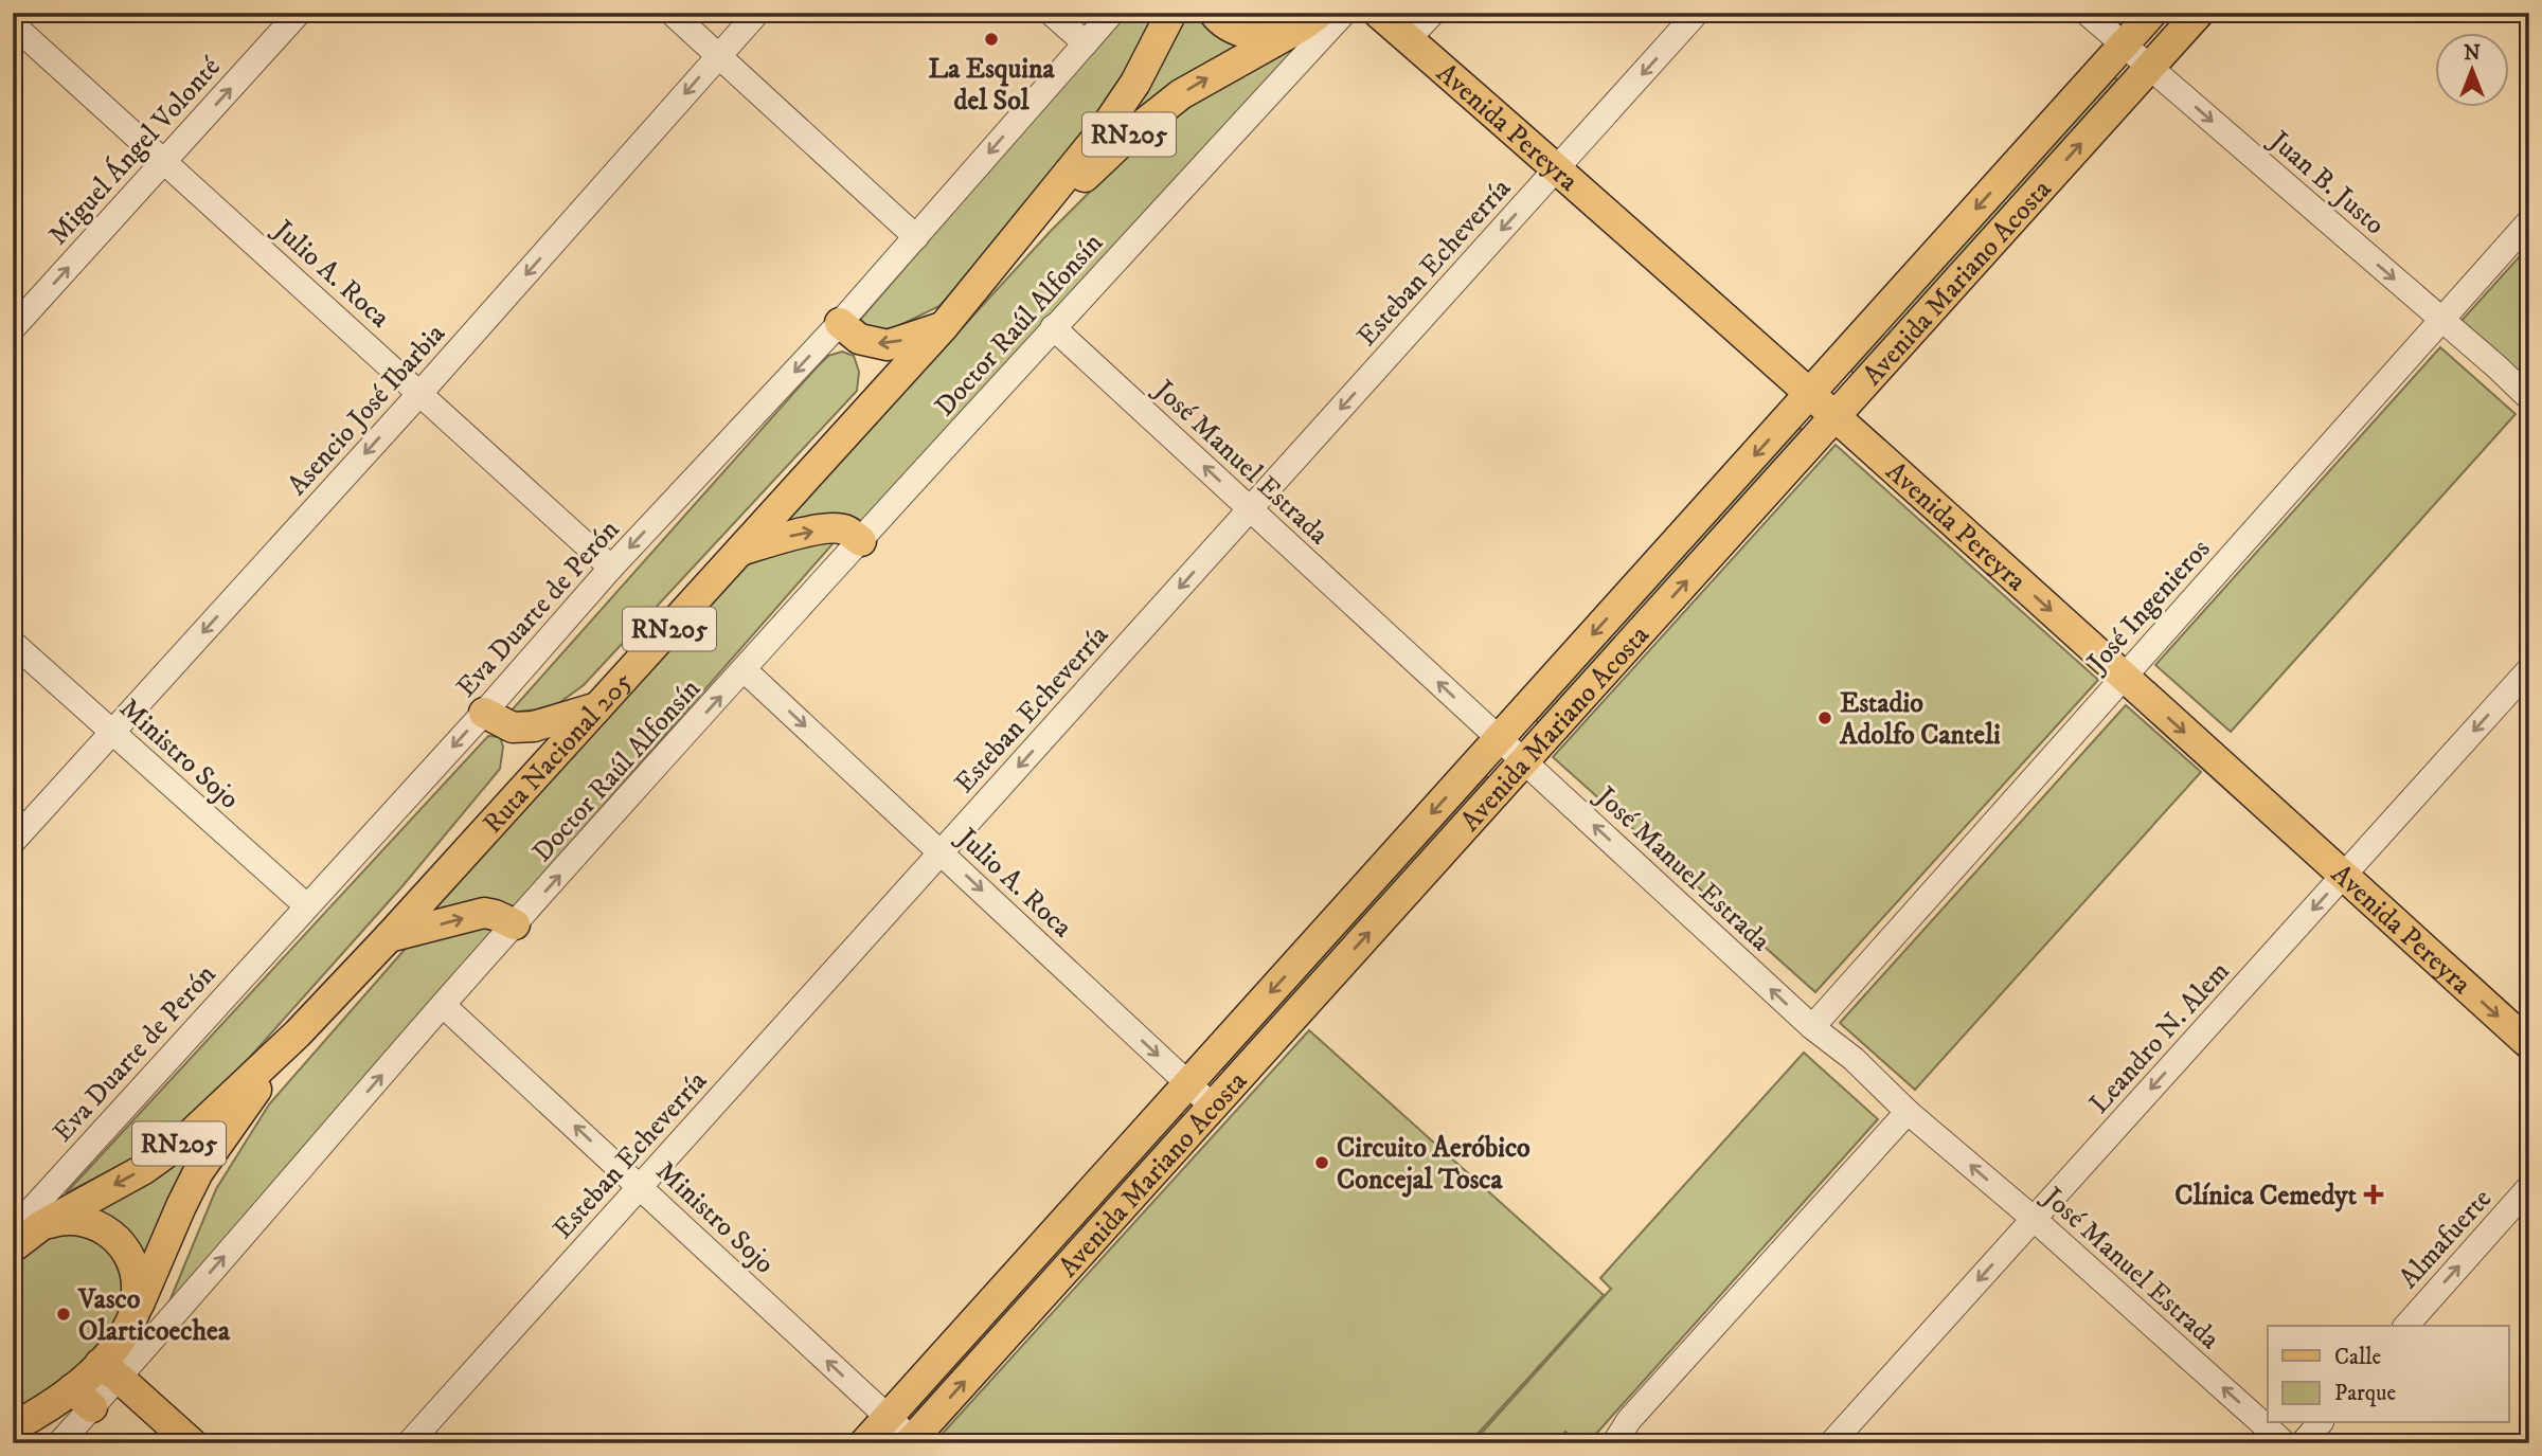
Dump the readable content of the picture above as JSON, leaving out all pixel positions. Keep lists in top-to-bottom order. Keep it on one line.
{"streets":{"main road":["Avenida Pereyra","RN205","Avenida Mariano Acosta","Ruta Nacional 205"],"street":["Miguel Ángel Volonté","Juan B. Justo","Esteban Echeverría","Julio A. Roca","Doctor Raúl Alfonsín","Asencio José Ibarbia","José Manuel Estrada","José Ingenieros","Eva Duarte de Perón","Ministro Sojo","Leandro N. Alem","Almafuerte"]},"crossings":[["Avenida Pereyra","Esteban Echeverría"],["Avenida Pereyra","Avenida Mariano Acosta"],["Avenida Pereyra","José Ingenieros"],["Avenida Pereyra","Leandro N. Alem"],["Miguel Ángel Volonté","Julio A. Roca"],["Juan B. Justo","Avenida Mariano Acosta"],["Juan B. Justo","José Ingenieros"],["Esteban Echeverría","Julio A. Roca"],["Esteban Echeverría","José Manuel Estrada"],["Esteban Echeverría","Ministro Sojo"],["Julio A. Roca","Avenida Mariano Acosta"],["Julio A. Roca","Doctor Raúl Alfonsín"],["Julio A. Roca","Asencio José Ibarbia"],["Julio A. Roca","Eva Duarte de Perón"],["Avenida Mariano Acosta","José Manuel Estrada"],["Avenida Mariano Acosta","Ministro Sojo"],["Doctor Raúl Alfonsín","José Manuel Estrada"],["Doctor Raúl Alfonsín","Ministro Sojo"],["Doctor Raúl Alfonsín","Ruta Nacional 205"],["Asencio José Ibarbia","Ministro Sojo"],["José Manuel Estrada","José Ingenieros"],["José Manuel Estrada","Leandro N. Alem"],["Eva Duarte de Perón","Ministro Sojo"],["Eva Duarte de Perón","Ruta Nacional 205"]],"one_way":["Avenida Pereyra","Miguel Ángel Volonté","Juan B. Justo","Esteban Echeverría","Julio A. Roca","Doctor Raúl Alfonsín","Asencio José Ibarbia","José Manuel Estrada","Eva Duarte de Perón","Ministro Sojo","Leandro N. Alem","Almafuerte"],"places":{"other":["La Esquina del Sol","Estadio Adolfo Canteli","Circuito Aeróbico Concejal Tosca","Vasco Olarticoechea"],"health":["Clínica Cemedyt"]},"legend":["Calle","Parque"],"north":"top"}
